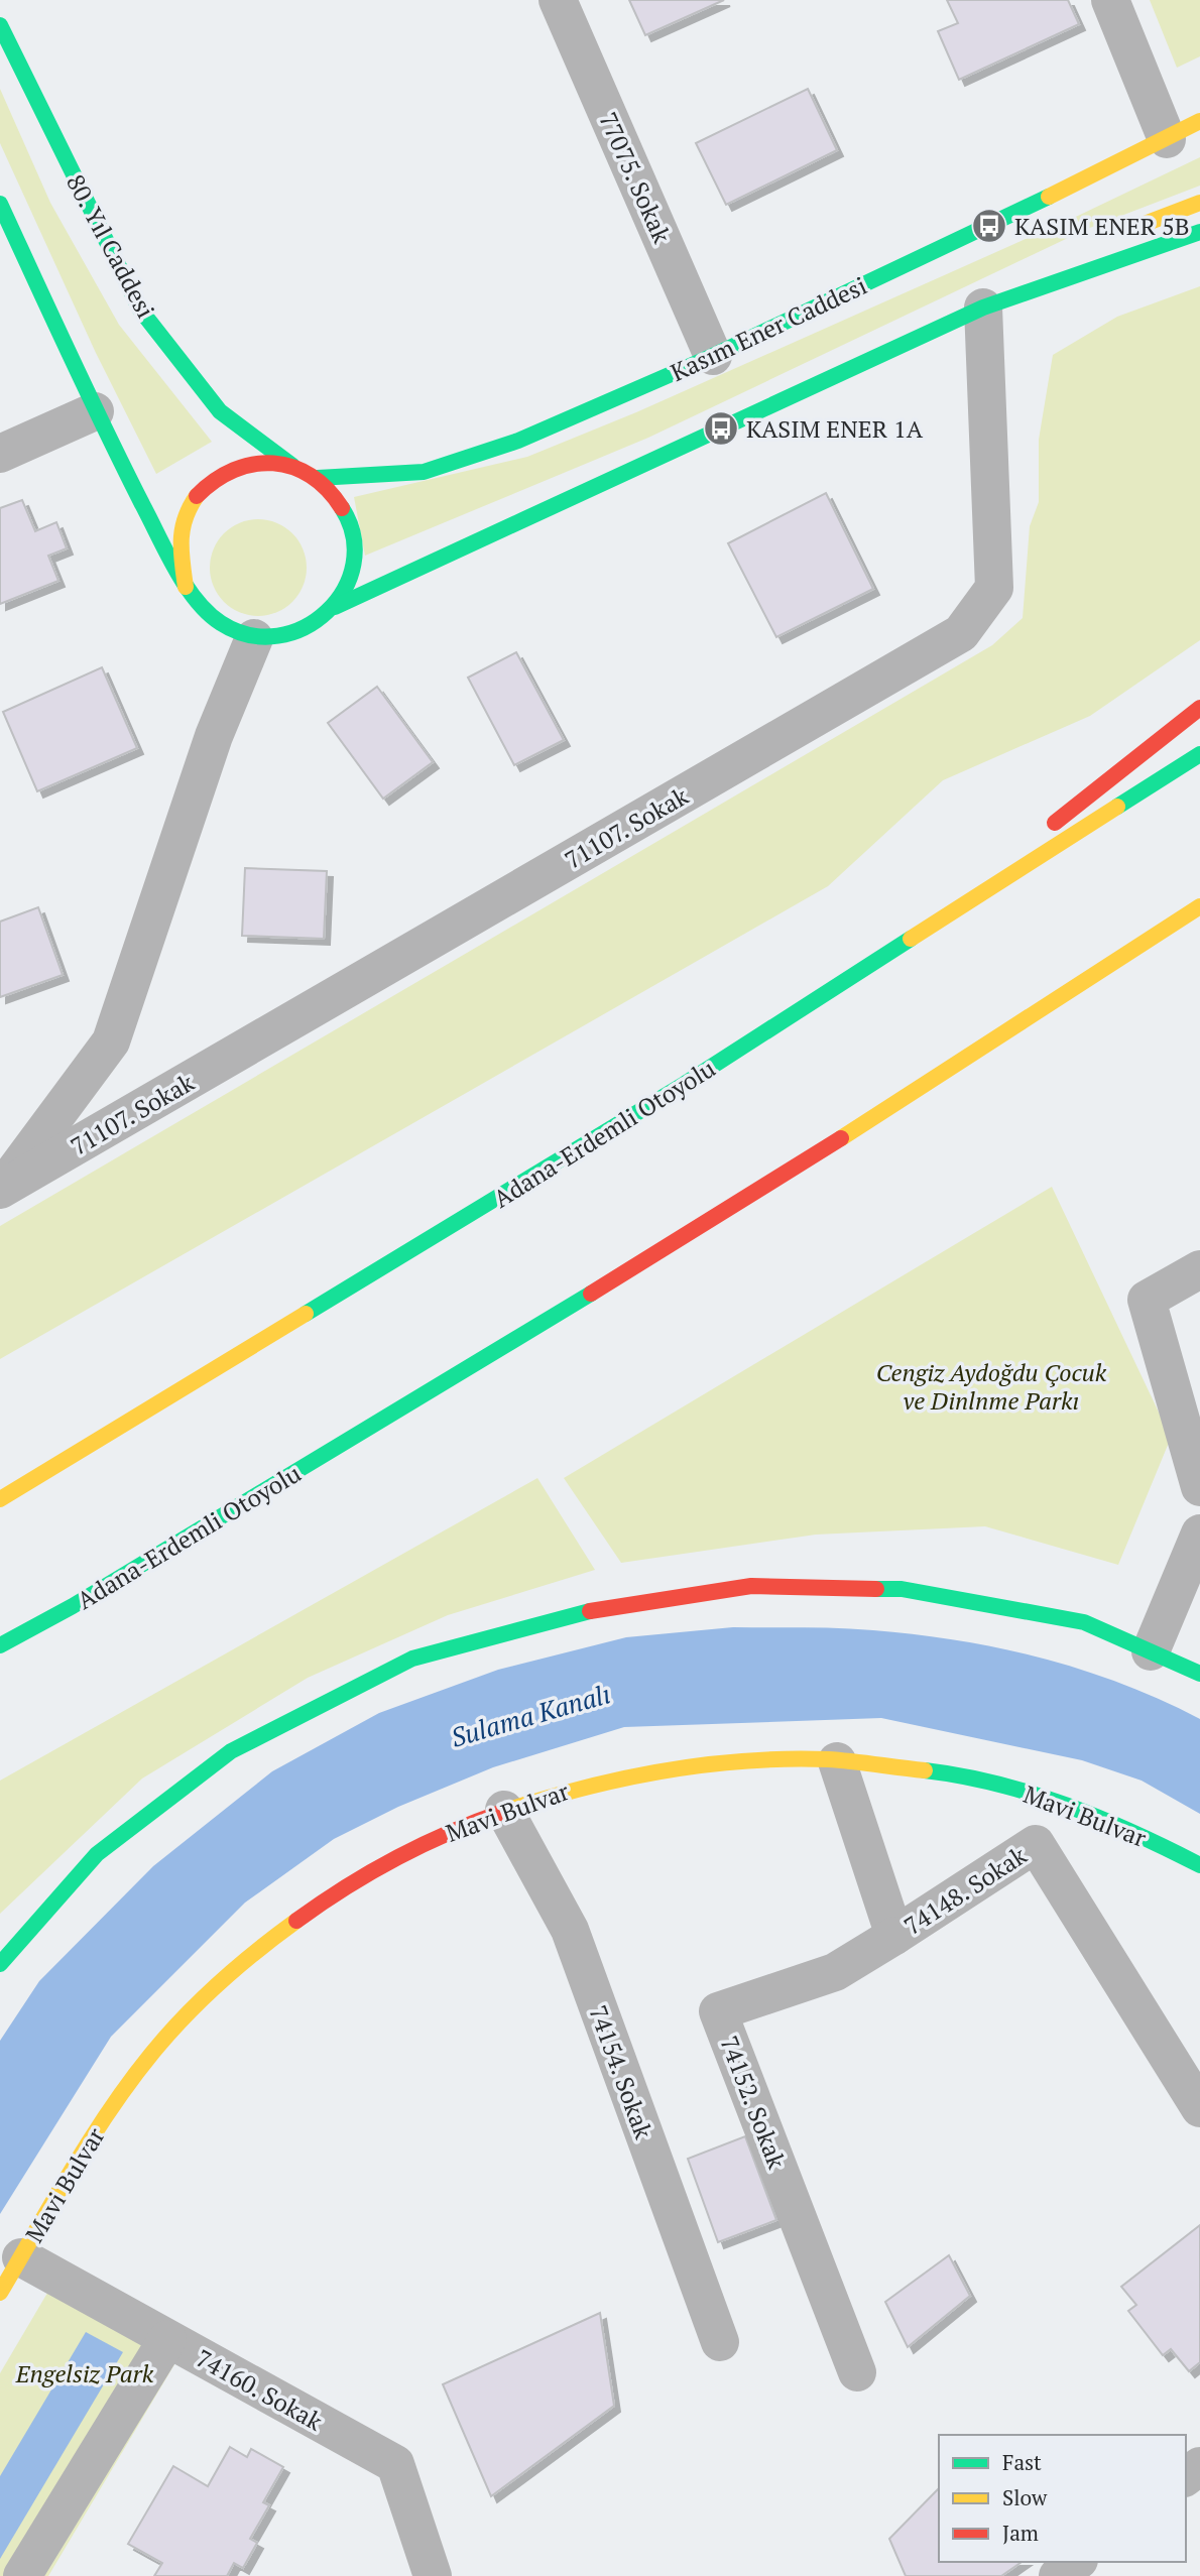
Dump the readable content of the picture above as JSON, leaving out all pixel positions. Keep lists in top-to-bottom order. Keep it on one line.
{"streets":{"main road":["80. Yıl Caddesi","Kasım Ener Caddesi","Adana-Erdemli Otoyolu","Mavi Bulvar"],"street":["77075. Sokak","71107. Sokak","74148. Sokak","74154. Sokak","74152. Sokak","74160. Sokak"]},"crossings":[["77075. Sokak","Kasım Ener Caddesi"],["80. Yıl Caddesi","Kasım Ener Caddesi"],["Mavi Bulvar","74148. Sokak"],["Mavi Bulvar","74154. Sokak"],["Mavi Bulvar","74160. Sokak"],["74148. Sokak","74152. Sokak"]],"water":["Sulama Kanalı"],"parks":["Cengiz Aydoğdu Çocuk ve Dinlnme Parkı","Engelsiz Park"],"places":{"bus stop":["KASIM ENER 5B","KASIM ENER 1A"]},"legend":["Fast","Slow","Jam"]}
